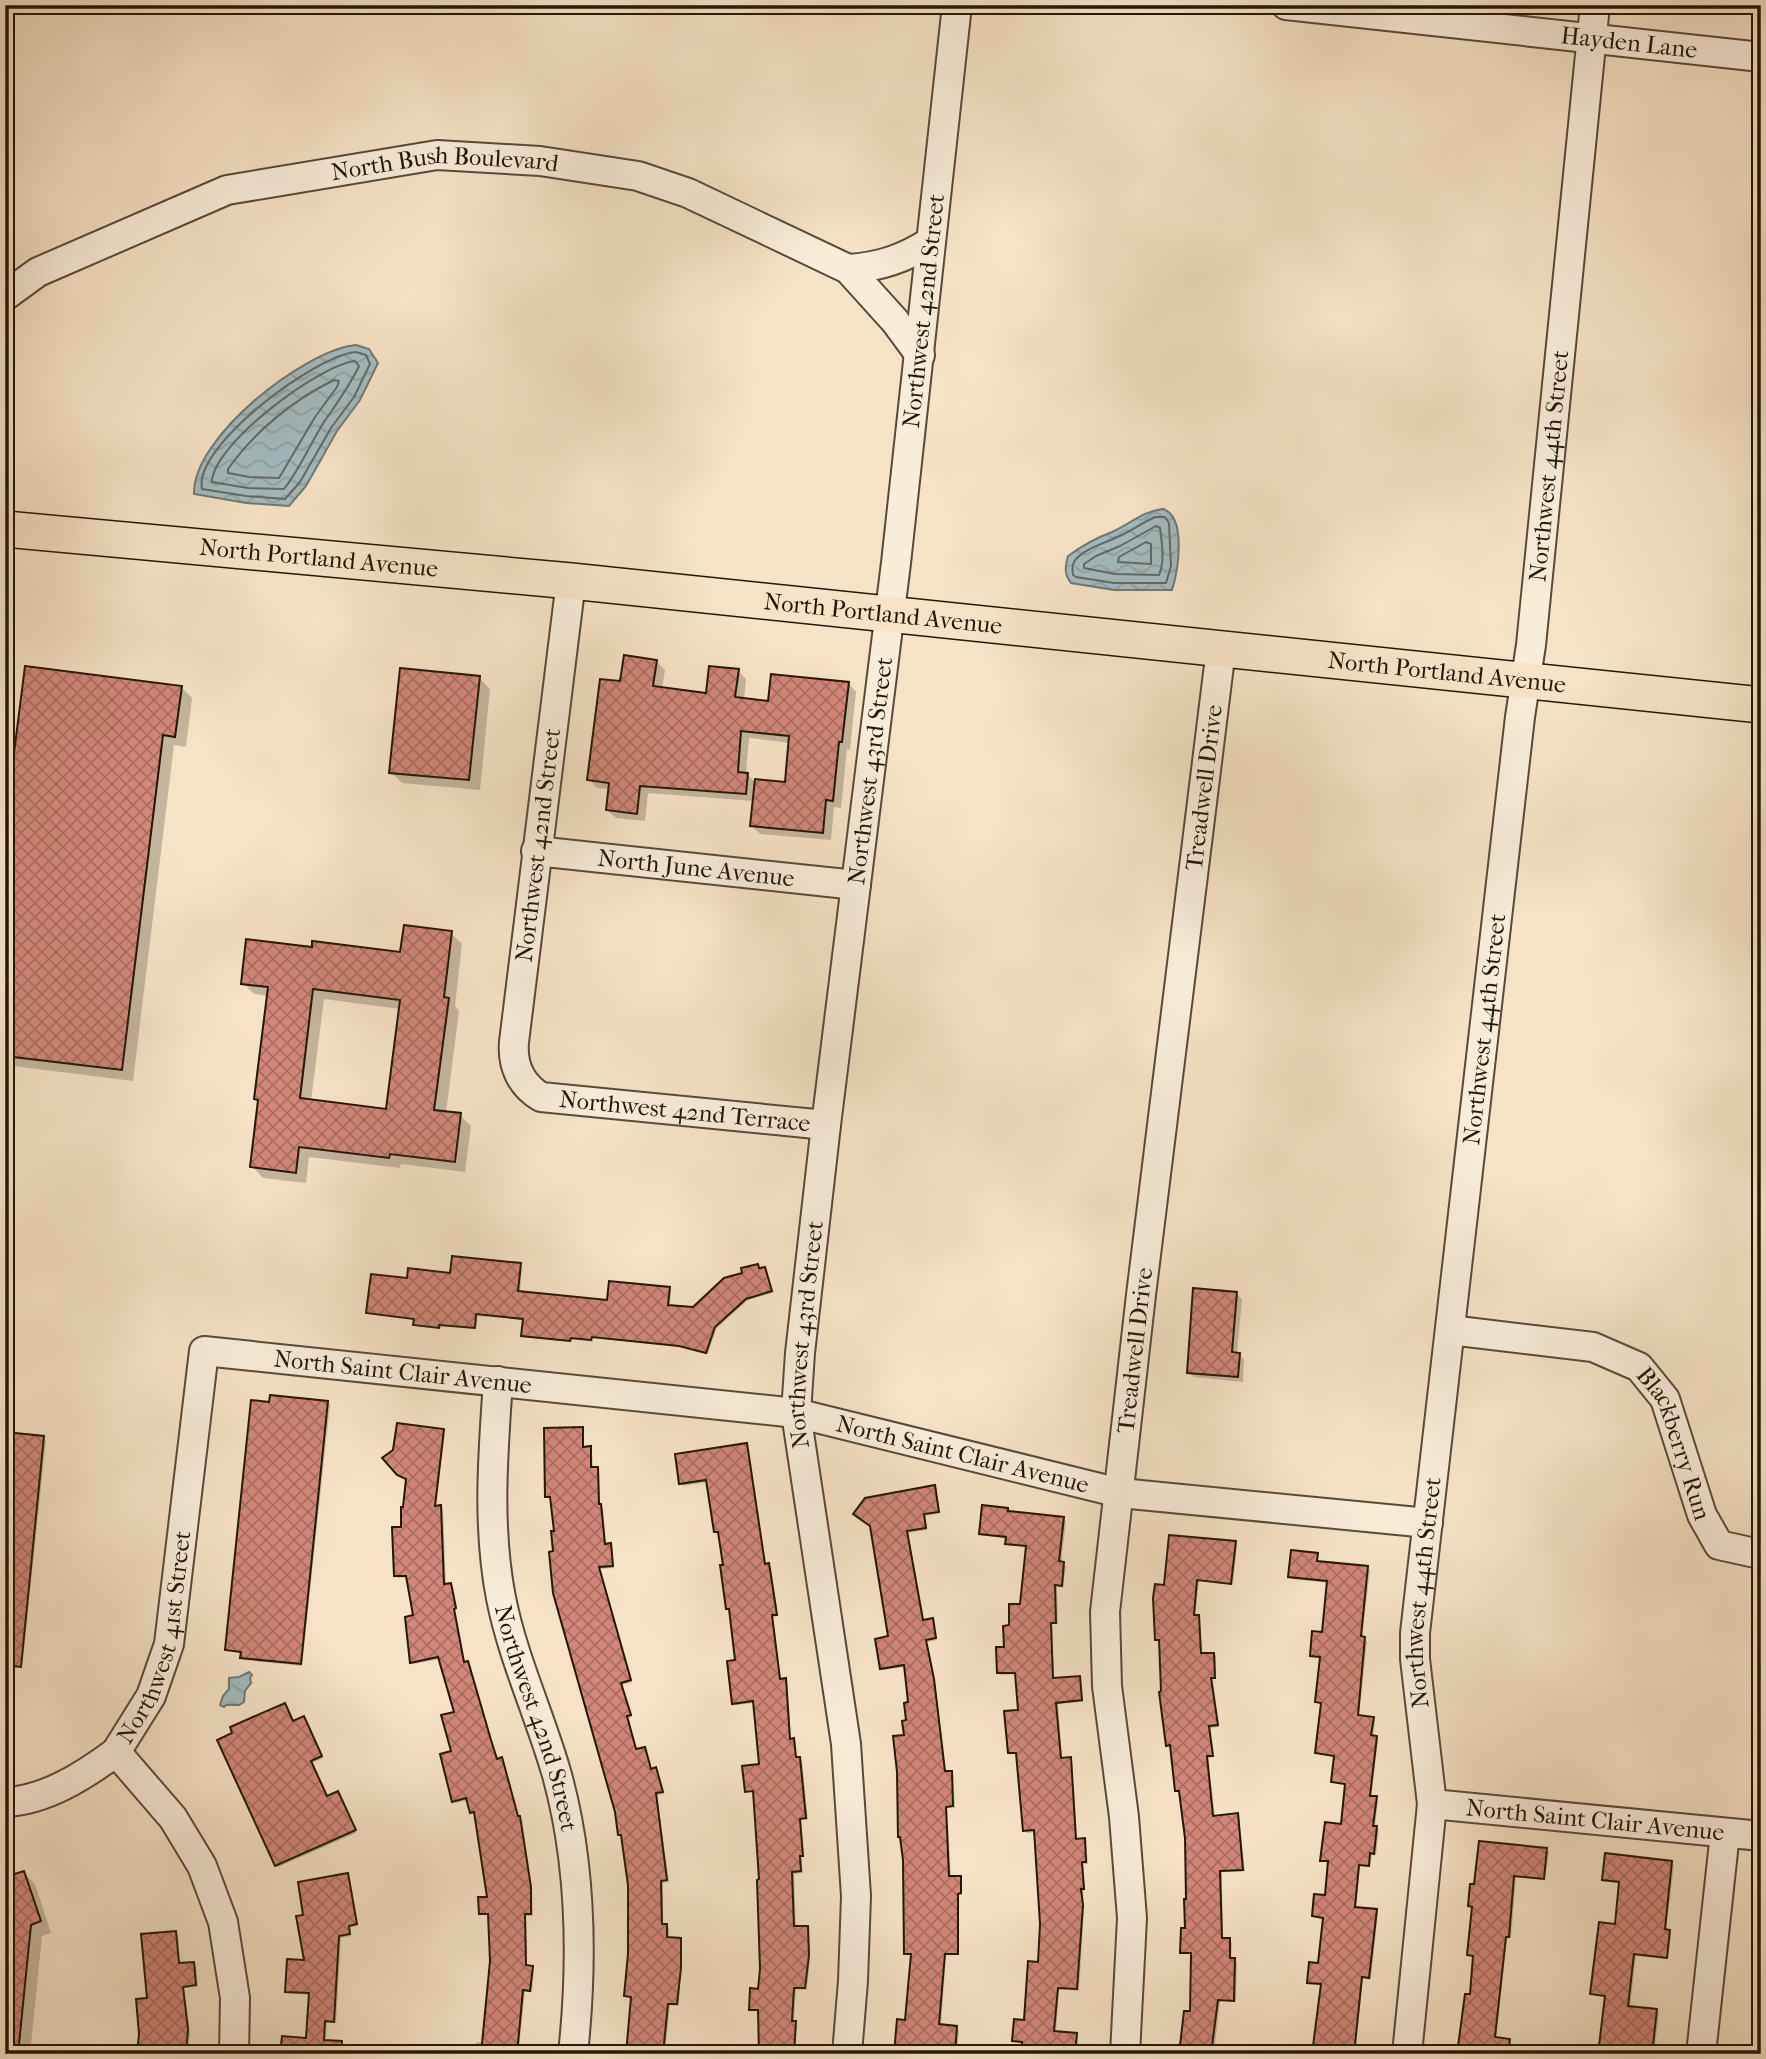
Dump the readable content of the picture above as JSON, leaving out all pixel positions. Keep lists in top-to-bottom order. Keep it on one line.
{"streets":{"main road":["North Portland Avenue"],"street":["Hayden Lane","North Bush Boulevard","Northwest 42nd Street","Northwest 44th Street","Northwest 43rd Street","Treadwell Drive","North June Avenue","Northwest 42nd Terrace","North Saint Clair Avenue","Blackberry Run","Northwest 41st Street"]},"crossings":[["Hayden Lane","Northwest 44th Street"],["North Bush Boulevard","Northwest 42nd Street"],["Northwest 42nd Street","North Portland Avenue"],["Northwest 42nd Street","Northwest 43rd Street"],["Northwest 42nd Street","North June Avenue"],["Northwest 42nd Street","Northwest 42nd Terrace"],["Northwest 42nd Street","North Saint Clair Avenue"],["Northwest 44th Street","North Portland Avenue"],["Northwest 44th Street","North Saint Clair Avenue"],["Northwest 44th Street","Blackberry Run"],["North Portland Avenue","Northwest 43rd Street"],["North Portland Avenue","Treadwell Drive"],["Northwest 43rd Street","North June Avenue"],["Northwest 43rd Street","Northwest 42nd Terrace"],["Northwest 43rd Street","North Saint Clair Avenue"],["Treadwell Drive","North Saint Clair Avenue"],["North Saint Clair Avenue","Northwest 41st Street"]]}
